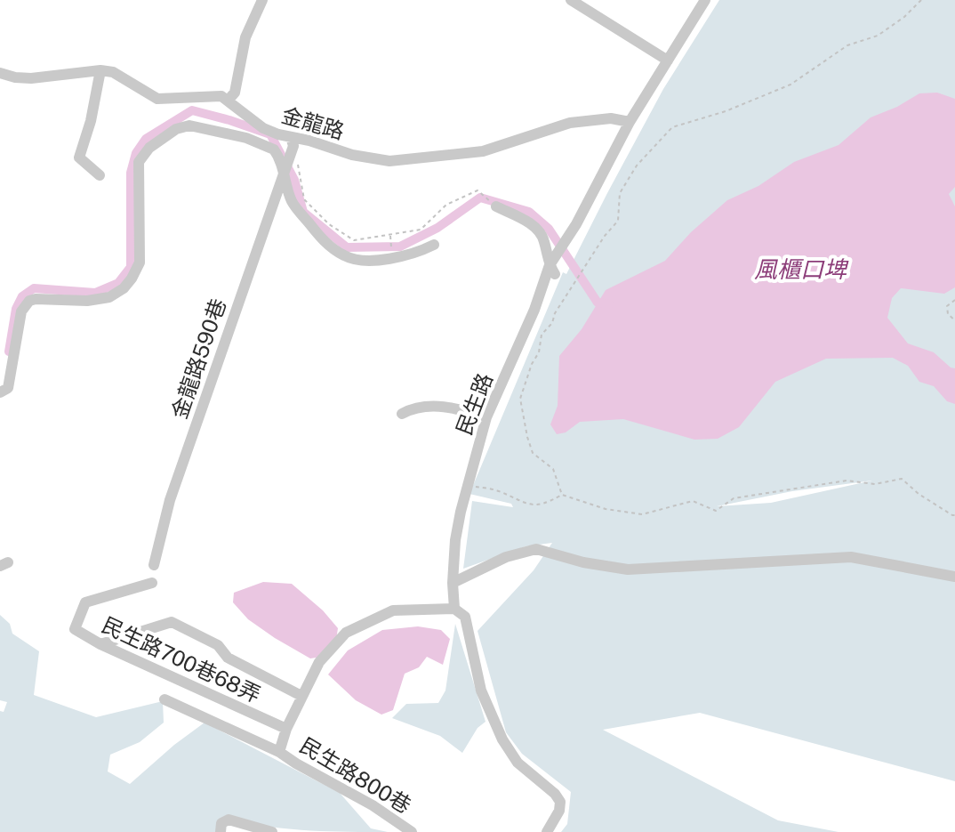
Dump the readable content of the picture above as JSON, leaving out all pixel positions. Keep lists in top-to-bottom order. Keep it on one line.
{"streets":{"street":["金龍路","金龍路590巷","民生路","民生路700巷68弄","民生路800巷"]},"crossings":[["金龍路","金龍路590巷"],["金龍路","民生路"]],"water":["風櫃口埤"]}
